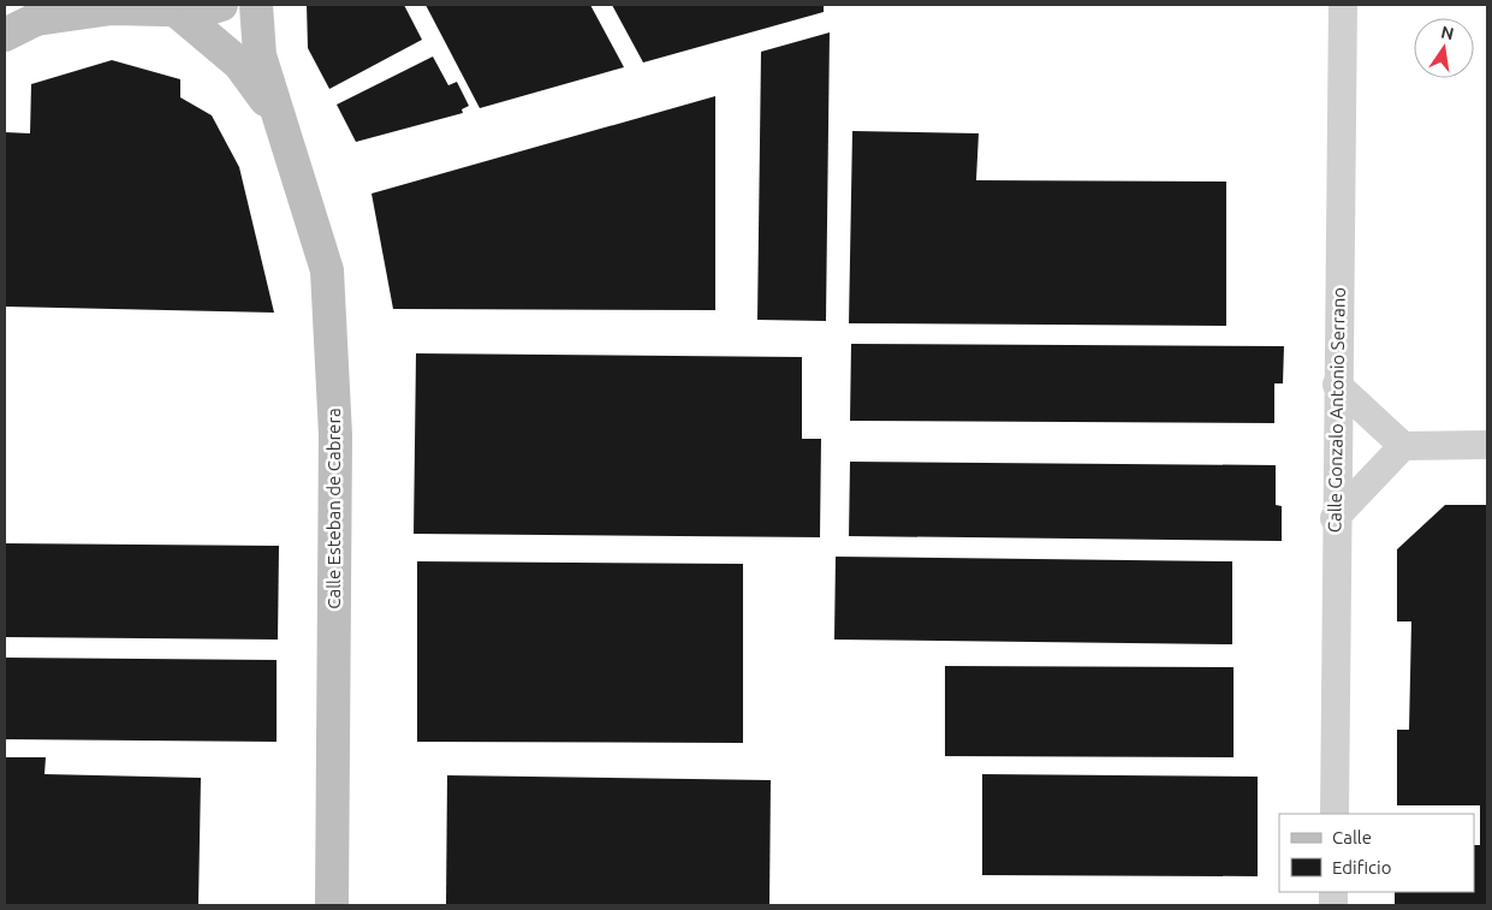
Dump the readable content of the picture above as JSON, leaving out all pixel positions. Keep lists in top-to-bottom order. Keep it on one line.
{"streets":{"street":["Calle Gonzalo Antonio Serrano","Calle Esteban de Cabrera"]},"legend":["Calle","Edificio"],"north":"top"}
